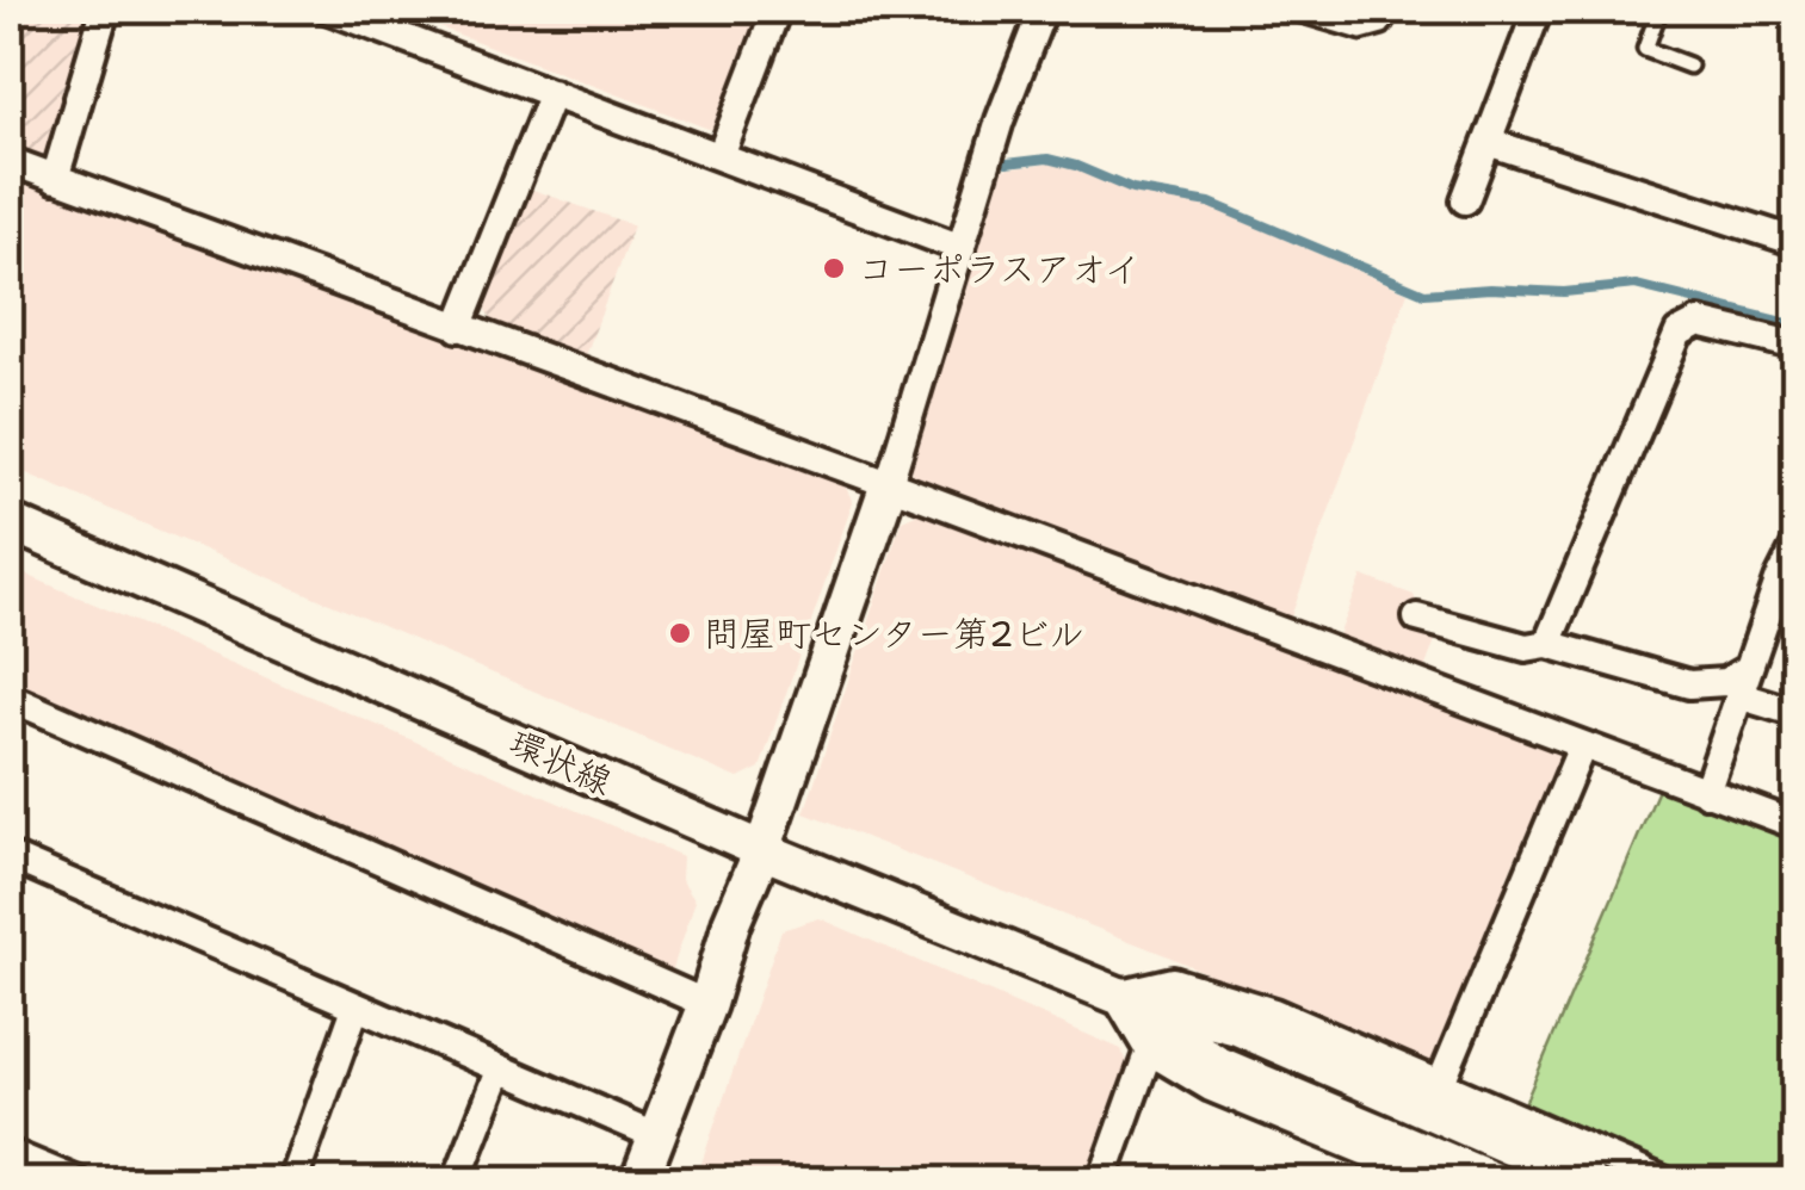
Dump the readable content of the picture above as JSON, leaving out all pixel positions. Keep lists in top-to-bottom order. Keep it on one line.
{"streets":{"street":["環状線"]},"places":["コーポラスアオイ","問屋町センター第2ビル"]}
